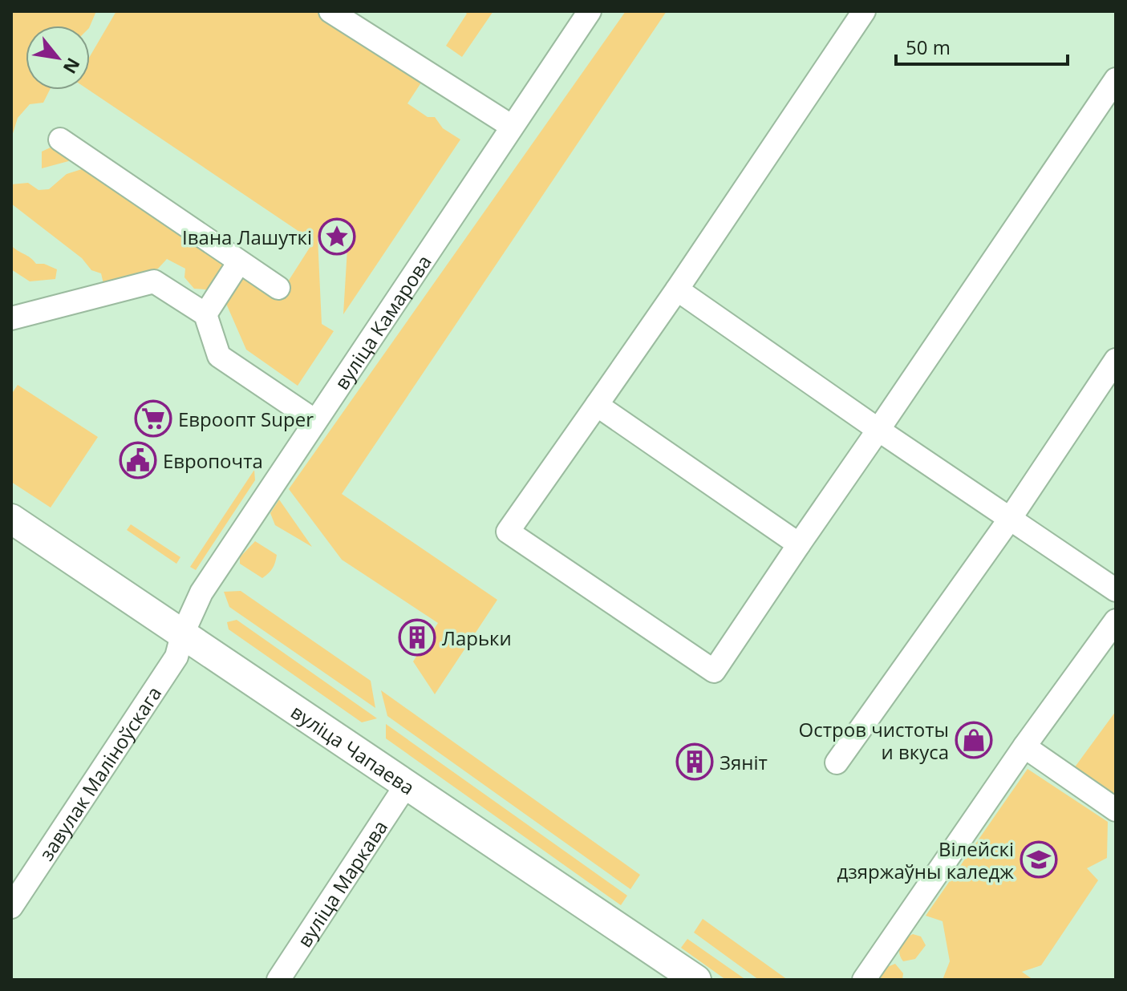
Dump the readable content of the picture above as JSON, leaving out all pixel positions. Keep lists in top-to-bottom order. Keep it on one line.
{"streets":{"main road":["вуліца Чапаева"],"street":["вуліца Камарова","завулак Маліноўскага","вуліца Маркава"]},"crossings":[["вуліца Камарова","вуліца Чапаева"],["вуліца Камарова","завулак Маліноўскага"],["вуліца Чапаева","завулак Маліноўскага"],["вуліца Чапаева","вуліца Маркава"]],"places":{"place":["Івана Лашуткі"],"supermarket":["Евроопт Super"],"public building":["Европочта"],"building":["Ларьки","Зяніт"],"shop":["Остров чистоты и вкуса"],"school or university":["Вілейскі дзяржаўны каледж"]},"scale_bar":"50 m","north":"bottom right"}
